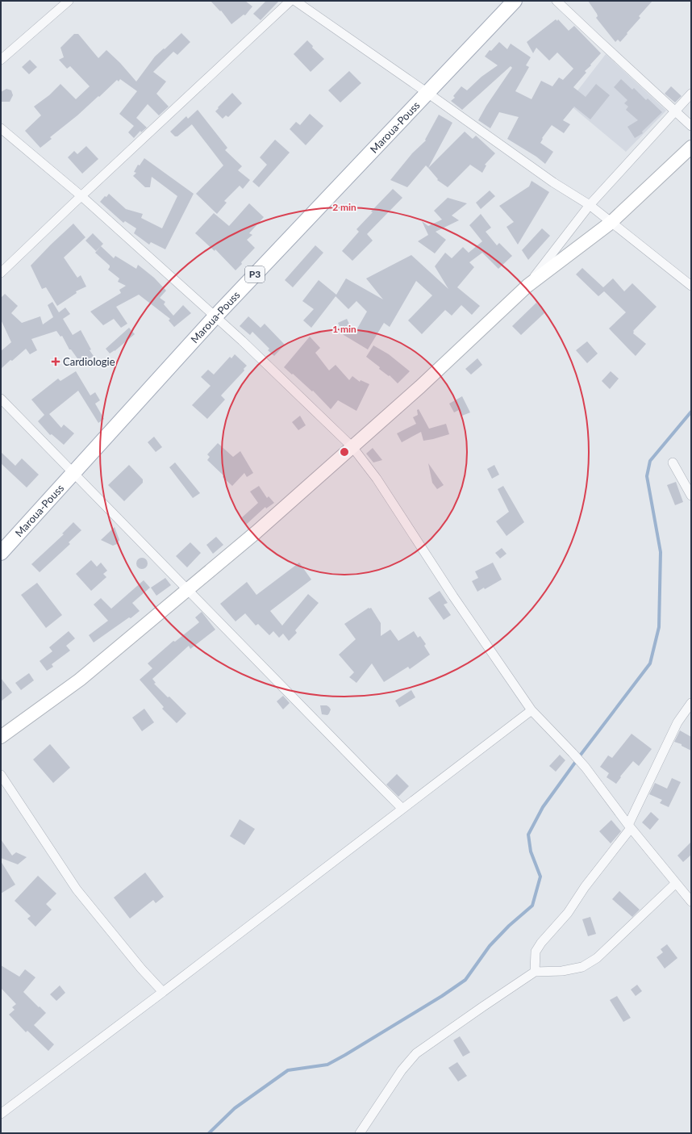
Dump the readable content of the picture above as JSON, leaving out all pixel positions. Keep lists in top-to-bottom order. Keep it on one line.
{"streets":{"main road":["Maroua-Pouss","P3"]},"places":{"health":["Cardiologie"]},"rings":["2 min","1 min"]}
